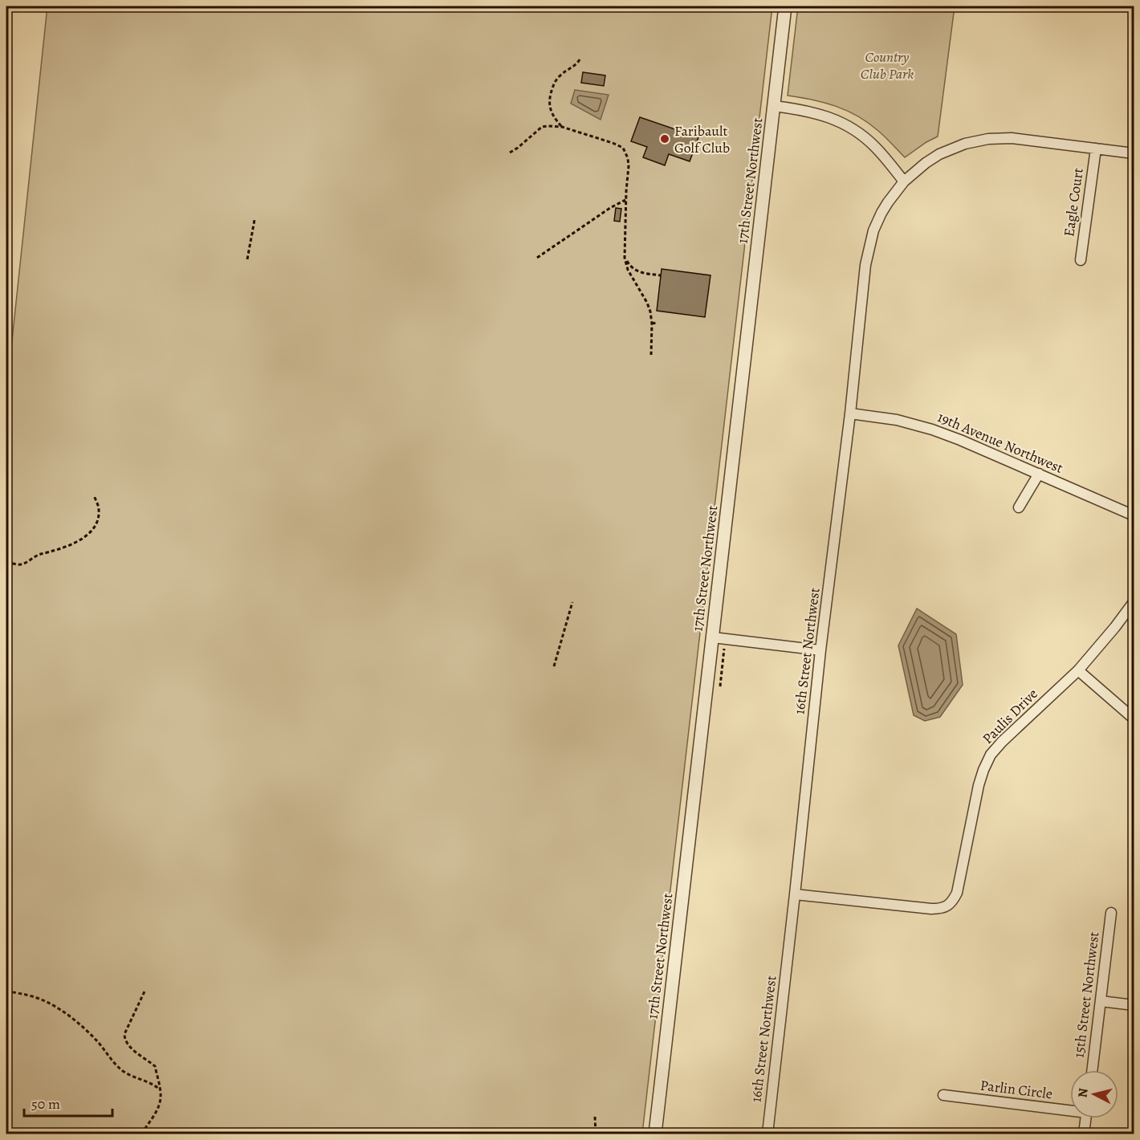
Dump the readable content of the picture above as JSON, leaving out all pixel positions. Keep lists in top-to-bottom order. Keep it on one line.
{"streets":{"street":["17th Street Northwest","Eagle Court","19th Avenue Northwest","16th Street Northwest","Paulis Drive","15th Street Northwest","Parlin Circle"]},"crossings":[["Eagle Court","16th Street Northwest"],["19th Avenue Northwest","16th Street Northwest"],["16th Street Northwest","Paulis Drive"]],"parks":["Country Club Park"],"places":["Faribault Golf Club"],"scale_bar":"50 m","north":"left"}
